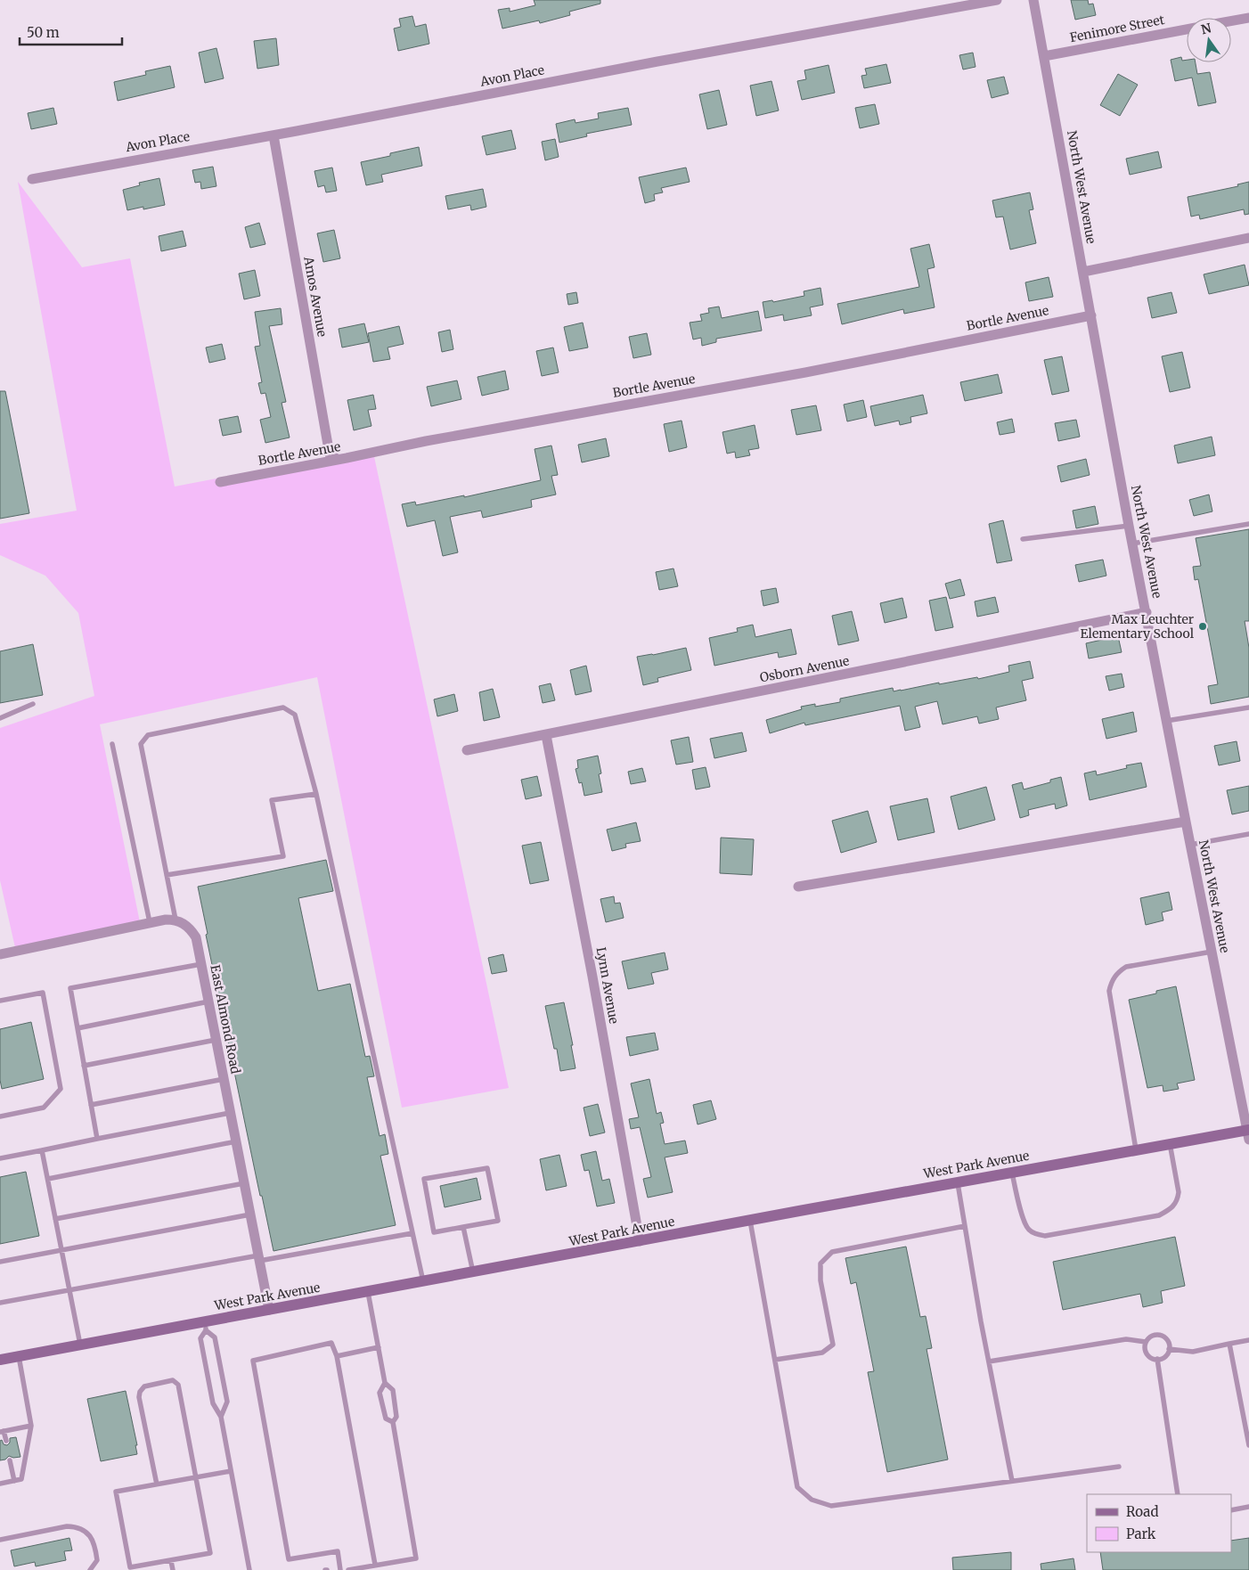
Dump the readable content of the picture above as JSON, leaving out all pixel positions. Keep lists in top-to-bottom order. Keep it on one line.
{"streets":{"main road":["West Park Avenue"],"street":["Fenimore Street","Avon Place","North West Avenue","Amos Avenue","Bortle Avenue","Osborn Avenue","Lynn Avenue","East Almond Road"]},"crossings":[["Fenimore Street","North West Avenue"],["Avon Place","Amos Avenue"],["North West Avenue","Bortle Avenue"],["North West Avenue","Osborn Avenue"],["North West Avenue","West Park Avenue"],["Amos Avenue","Bortle Avenue"],["Osborn Avenue","Lynn Avenue"],["Lynn Avenue","West Park Avenue"],["East Almond Road","West Park Avenue"]],"places":["Max Leuchter Elementary School"],"legend":["Road","Park"],"scale_bar":"50 m","north":"top"}
